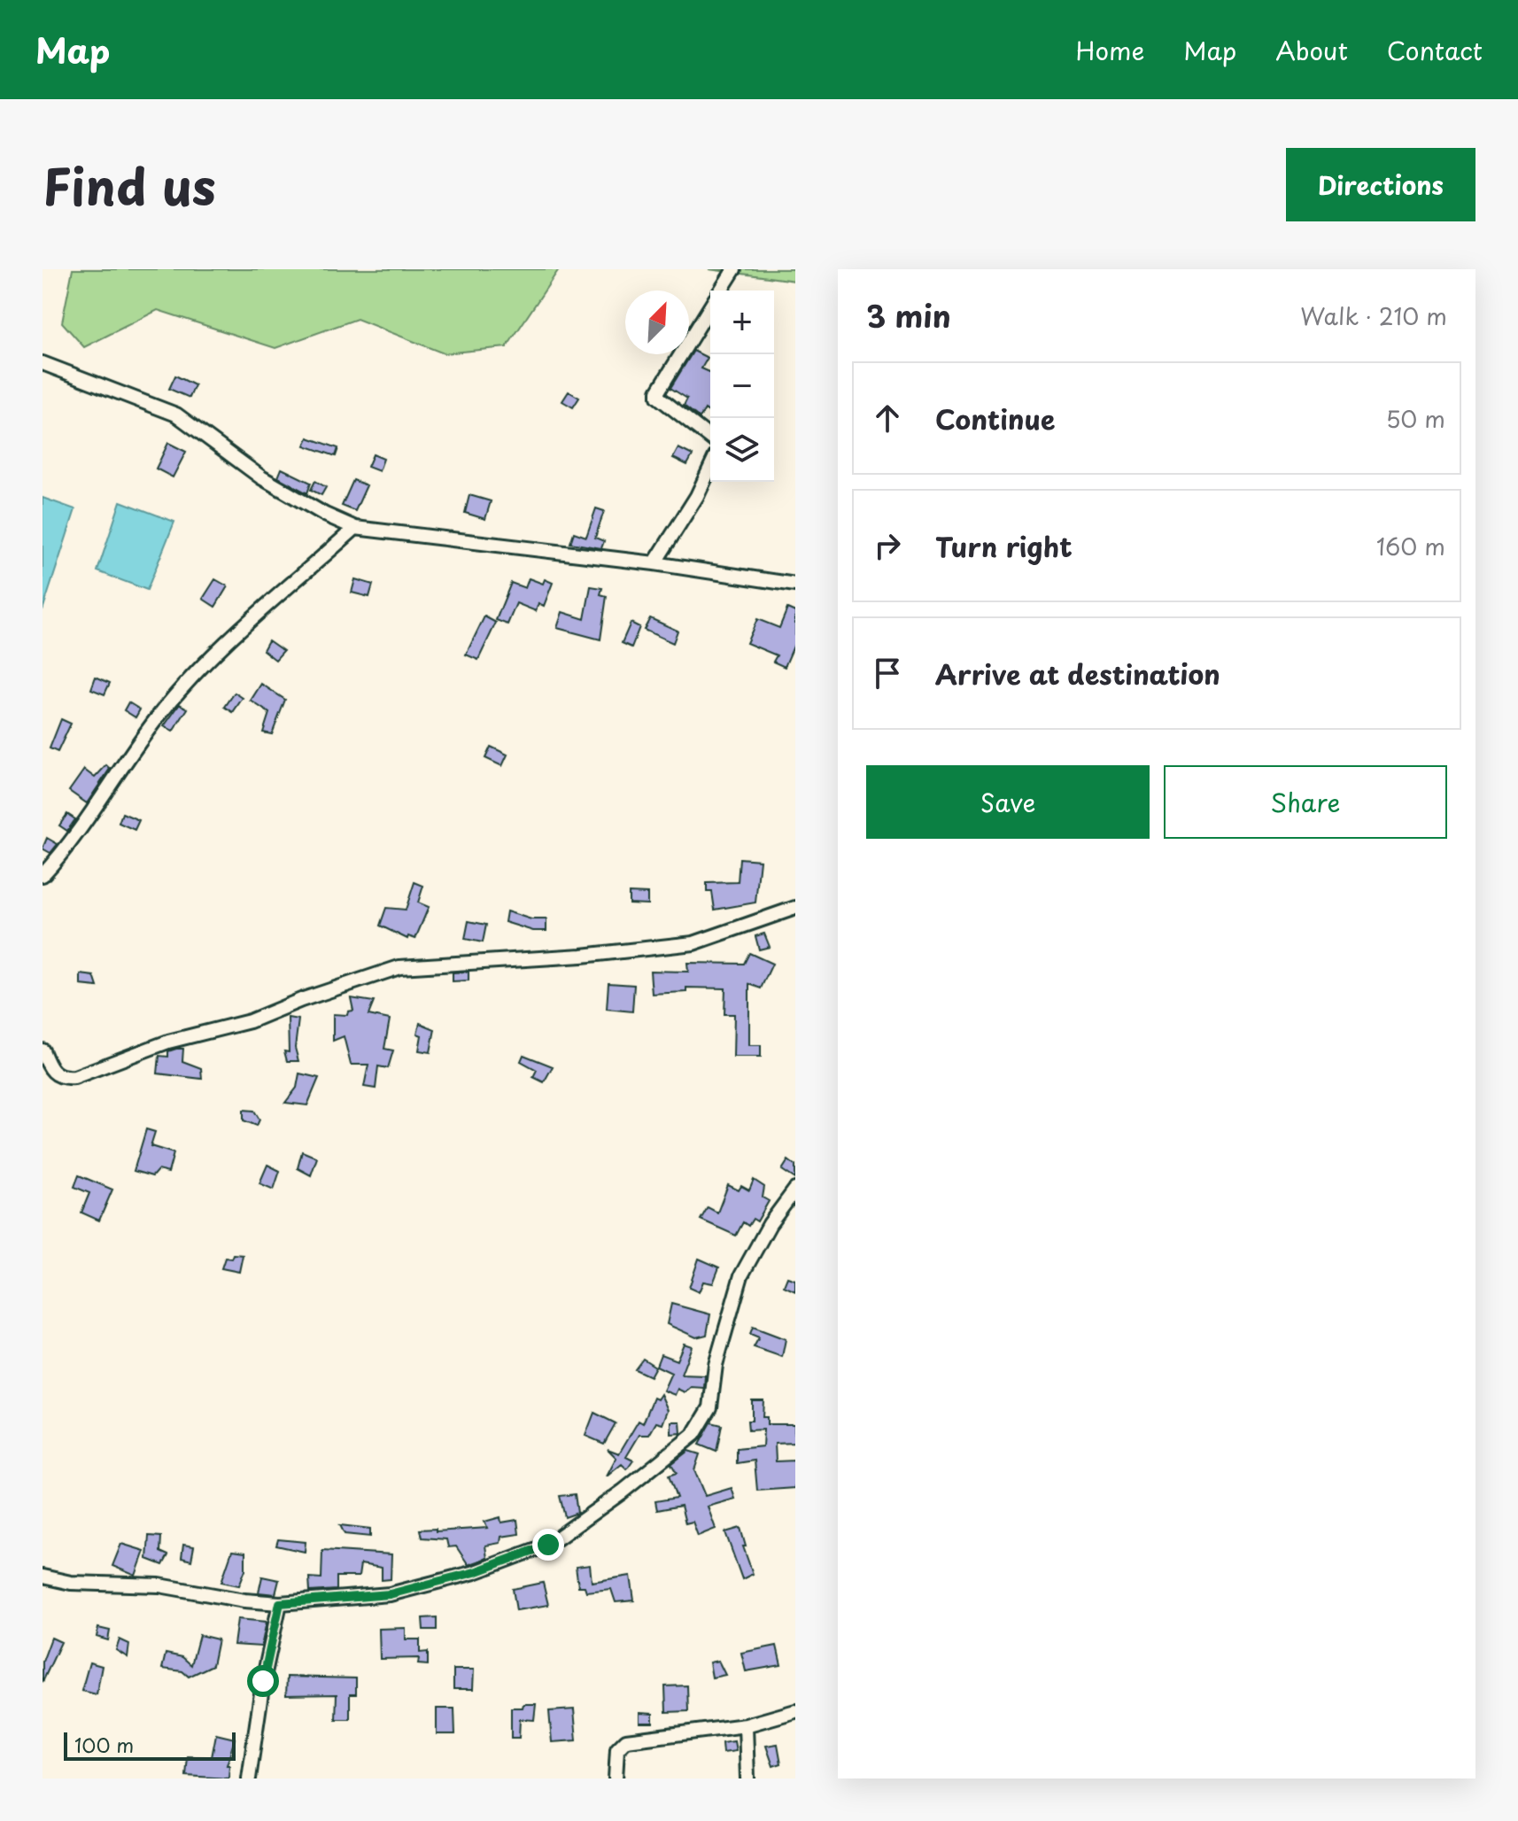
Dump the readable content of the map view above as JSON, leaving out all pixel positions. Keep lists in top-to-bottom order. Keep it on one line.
{"scale_bar":"100 m","north":"top right","page":{"header":"Map","nav":["Home","Map","About","Contact"],"title":"Find us","buttons":["Directions",["Save","Share"]],"heading":["3 min","Walk · 210 m"],"map_buttons":["+","−"],"list":[["Continue","50 m"],["Turn right","160 m"],"Arrive at destination"],"scale":"100 m"}}
